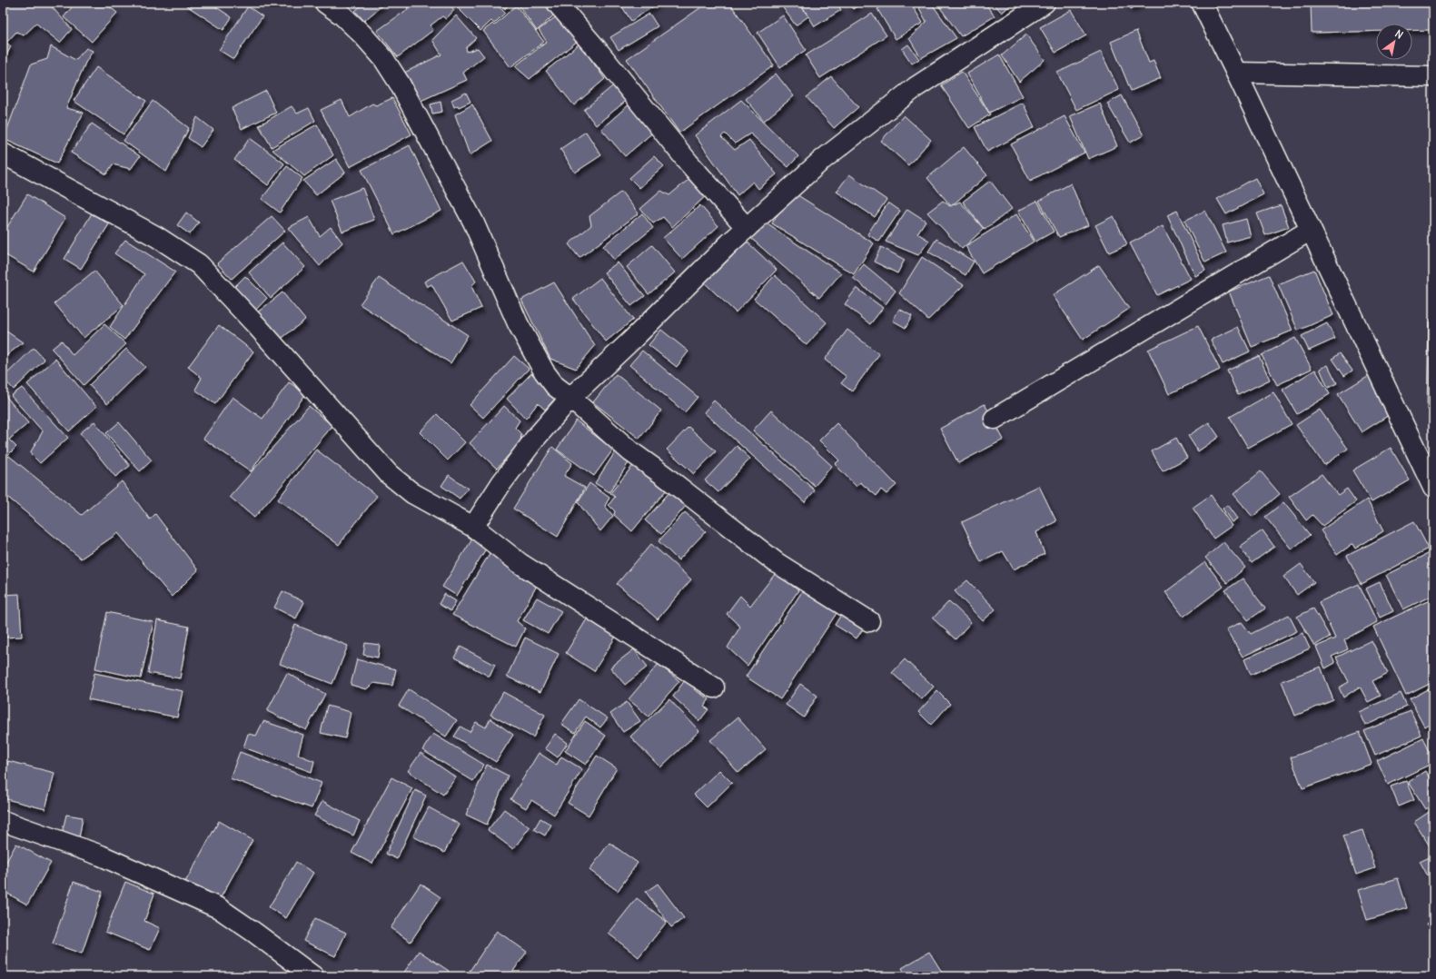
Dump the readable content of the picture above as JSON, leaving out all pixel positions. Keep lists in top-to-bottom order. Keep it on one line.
{"north":"top right"}
